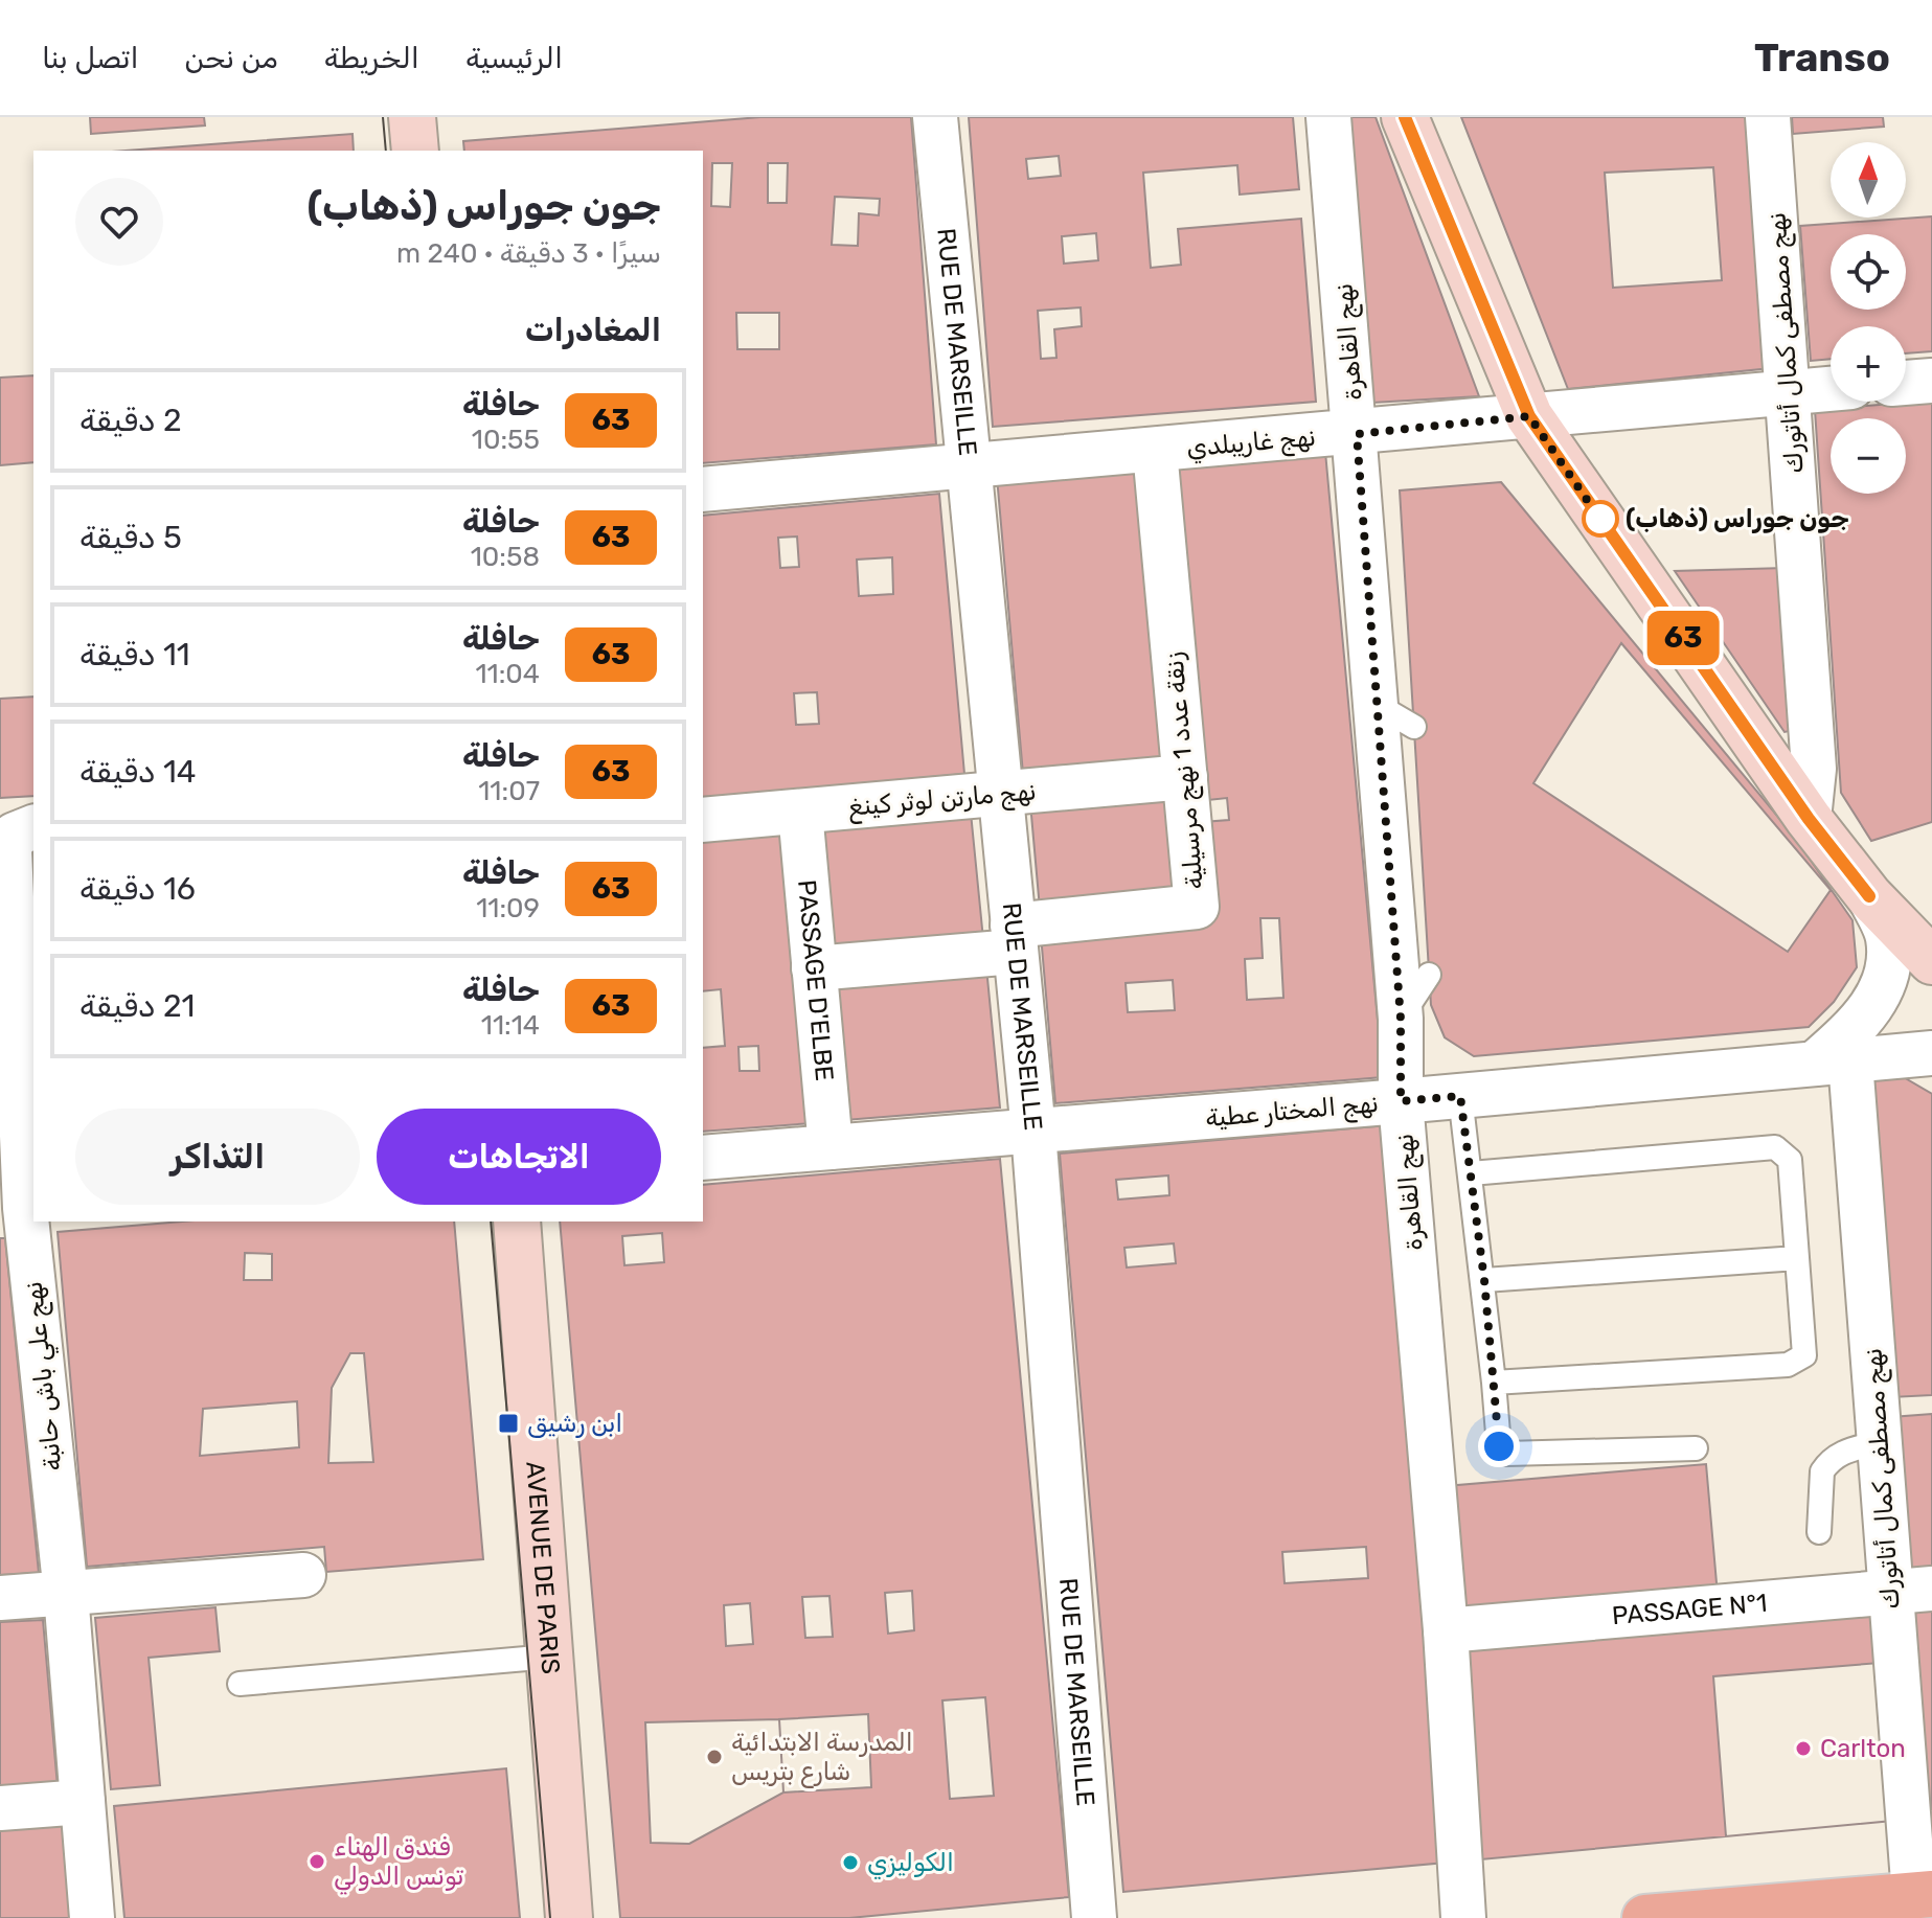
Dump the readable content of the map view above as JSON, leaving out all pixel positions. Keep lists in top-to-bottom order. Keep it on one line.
{"streets":{"main road":["AVENUE DE PARIS"],"street":["RUE DE MARSEILLE","نهج القاهرة","نهج مصطفى كمال أتاتورك","نهج غاريبلدي","زنقة عدد 1 نهج مرسيلية","نهج مارتن لوثر كينغ","PASSAGE D'ELBE","نهج المختار عطية","نهج علي باش حانبة","PASSAGE N°1"]},"crossings":[["RUE DE MARSEILLE","نهج غاريبلدي"],["RUE DE MARSEILLE","زنقة عدد 1 نهج مرسيلية"],["RUE DE MARSEILLE","نهج مارتن لوثر كينغ"],["RUE DE MARSEILLE","نهج المختار عطية"],["نهج القاهرة","نهج غاريبلدي"],["نهج القاهرة","نهج المختار عطية"],["نهج القاهرة","PASSAGE N°1"],["نهج مصطفى كمال أتاتورك","نهج غاريبلدي"],["نهج مصطفى كمال أتاتورك","نهج المختار عطية"],["نهج مصطفى كمال أتاتورك","PASSAGE N°1"],["نهج غاريبلدي","زنقة عدد 1 نهج مرسيلية"],["زنقة عدد 1 نهج مرسيلية","نهج مارتن لوثر كينغ"],["نهج مارتن لوثر كينغ","PASSAGE D'ELBE"],["PASSAGE D'ELBE","نهج المختار عطية"]],"places":{"other":["جون جوراس (ذهاب)","Carlton","المدرسة الابتدائية شارع بتريس","فندق الهناء تونس الدولي","الكوليزي"],"transit":["ابن رشيق"]},"lines":["bus line 63"],"north":"top","page":{"header":"Transo","nav":["الرئيسية","الخريطة","من نحن","اتصل بنا"],"on_map":"63","map_buttons":["+","−"],"heading":[["جون جوراس (ذهاب)","سيرًا · 3 دقيقة · 240 m"],"المغادرات"],"list":[{"mark":"63","name":"حافلة","note":"10:55","value":"2 دقيقة"},{"mark":"63","name":"حافلة","note":"10:58","value":"5 دقيقة"},{"mark":"63","name":"حافلة","note":"11:04","value":"11 دقيقة"},{"mark":"63","name":"حافلة","note":"11:07","value":"14 دقيقة"},{"mark":"63","name":"حافلة","note":"11:09","value":"16 دقيقة"},{"mark":"63","name":"حافلة","note":"11:14","value":"21 دقيقة"}],"buttons":["الاتجاهات","التذاكر"]}}
